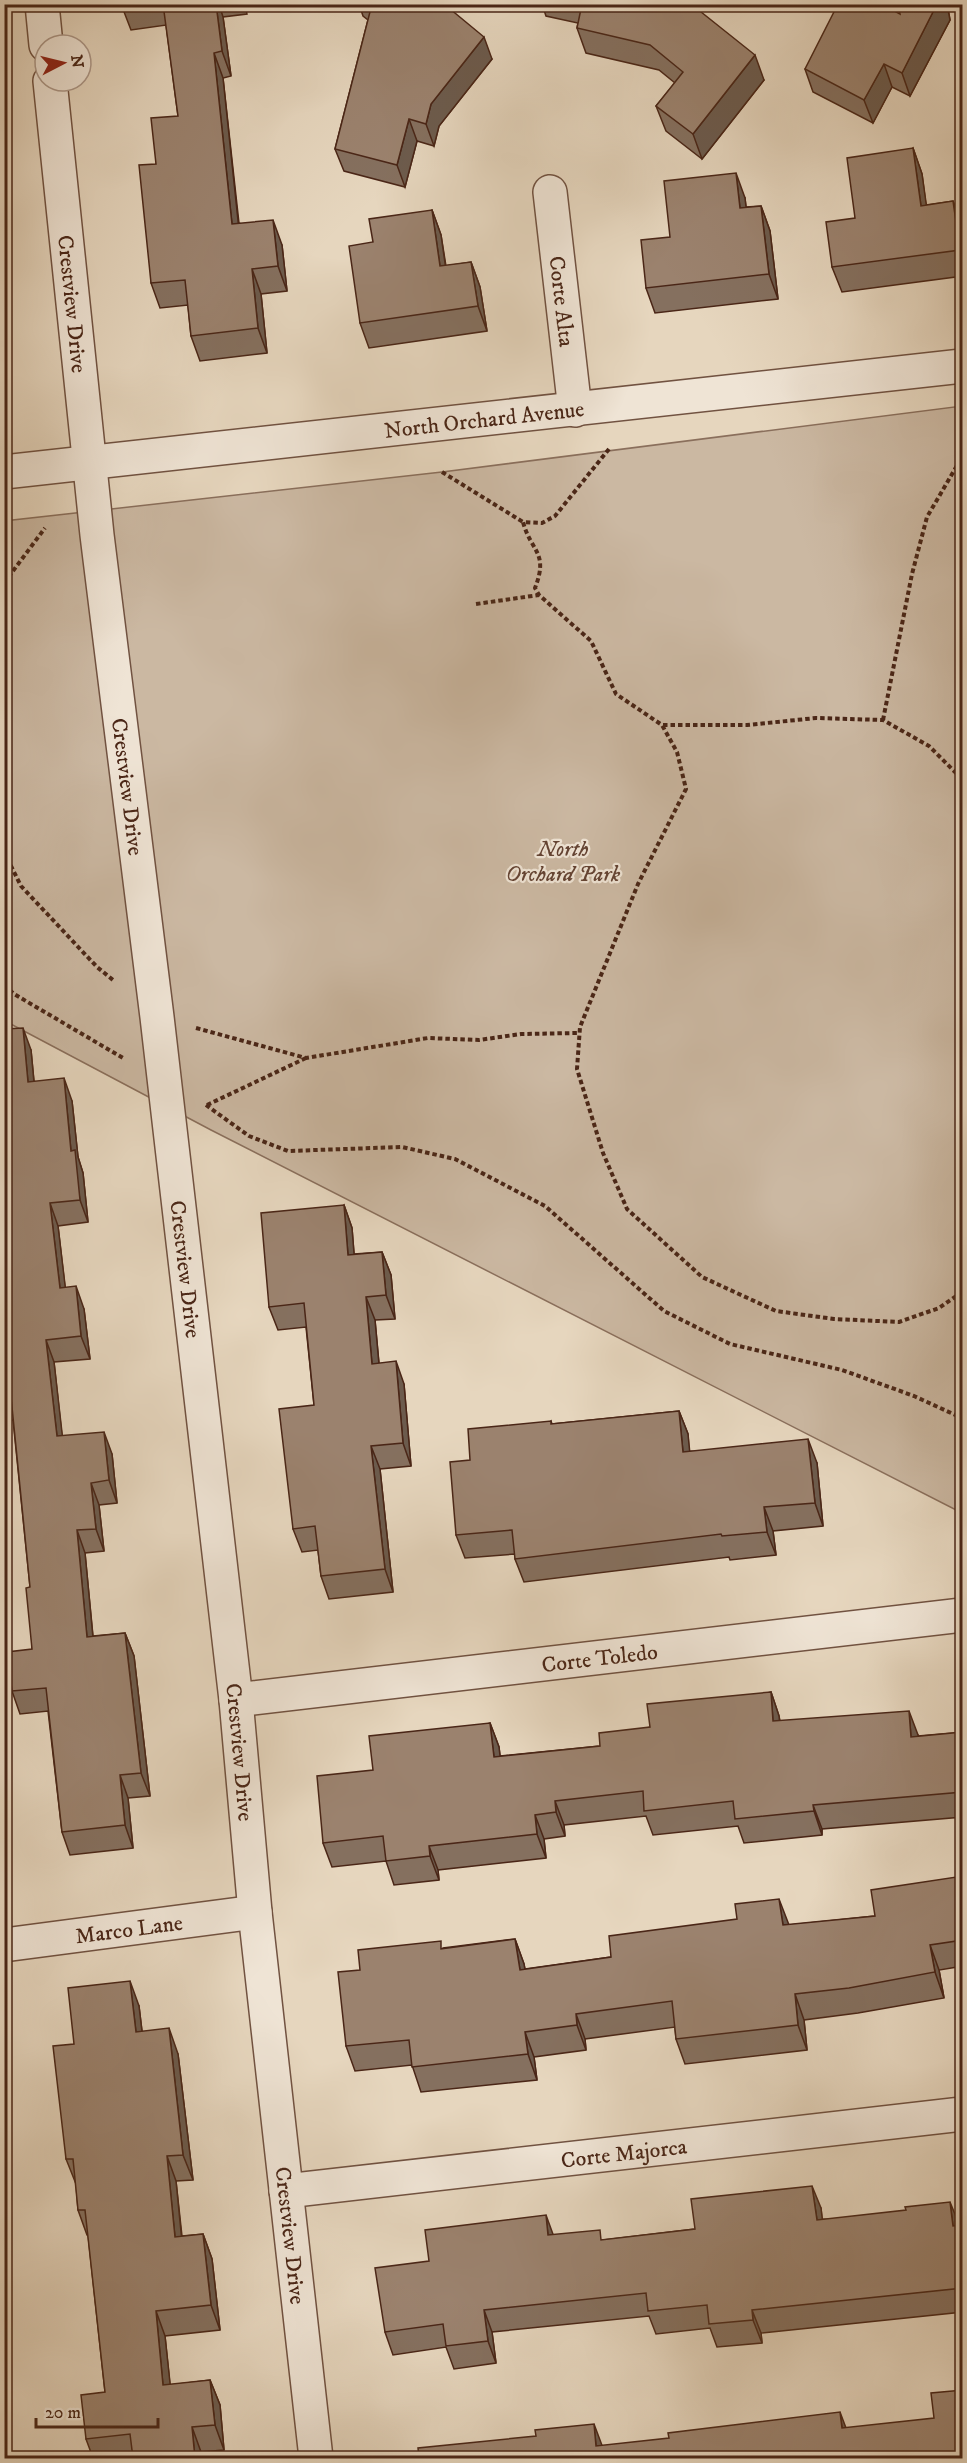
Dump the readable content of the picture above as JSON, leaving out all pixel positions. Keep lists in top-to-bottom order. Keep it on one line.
{"streets":{"street":["Corte Alta","Crestview Drive","North Orchard Avenue","Corte Toledo","Marco Lane","Corte Majorca"]},"crossings":[["Corte Alta","North Orchard Avenue"],["Crestview Drive","North Orchard Avenue"],["Crestview Drive","Corte Toledo"],["Crestview Drive","Marco Lane"],["Crestview Drive","Corte Majorca"]],"parks":["North Orchard Park"],"scale_bar":"20 m","north":"right"}
